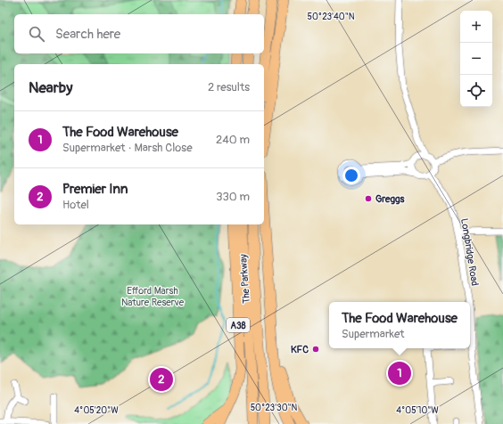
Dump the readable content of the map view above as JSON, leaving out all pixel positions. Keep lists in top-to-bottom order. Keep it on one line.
{"streets":{"highway":["The Parkway","A38"],"street":["Longbridge Road"]},"parks":["Efford Marsh Nature Reserve"],"places":["Greggs","KFC"],"page":{"map_buttons":["+","−"],"search":"Search here","heading":["Nearby","2 results"],"list":[{"mark":"1","name":"The Food Warehouse","note":"Supermarket · Marsh Close","value":"240 m"},{"mark":"2","name":"Premier Inn","note":"Hotel","value":"330 m"}],"popup":["The Food Warehouse","Supermarket"],"pins":["1","2"]},"coordinates":["50°23'40\"N","50°23'30\"N","4°05'20\"W","4°05'10\"W"]}
